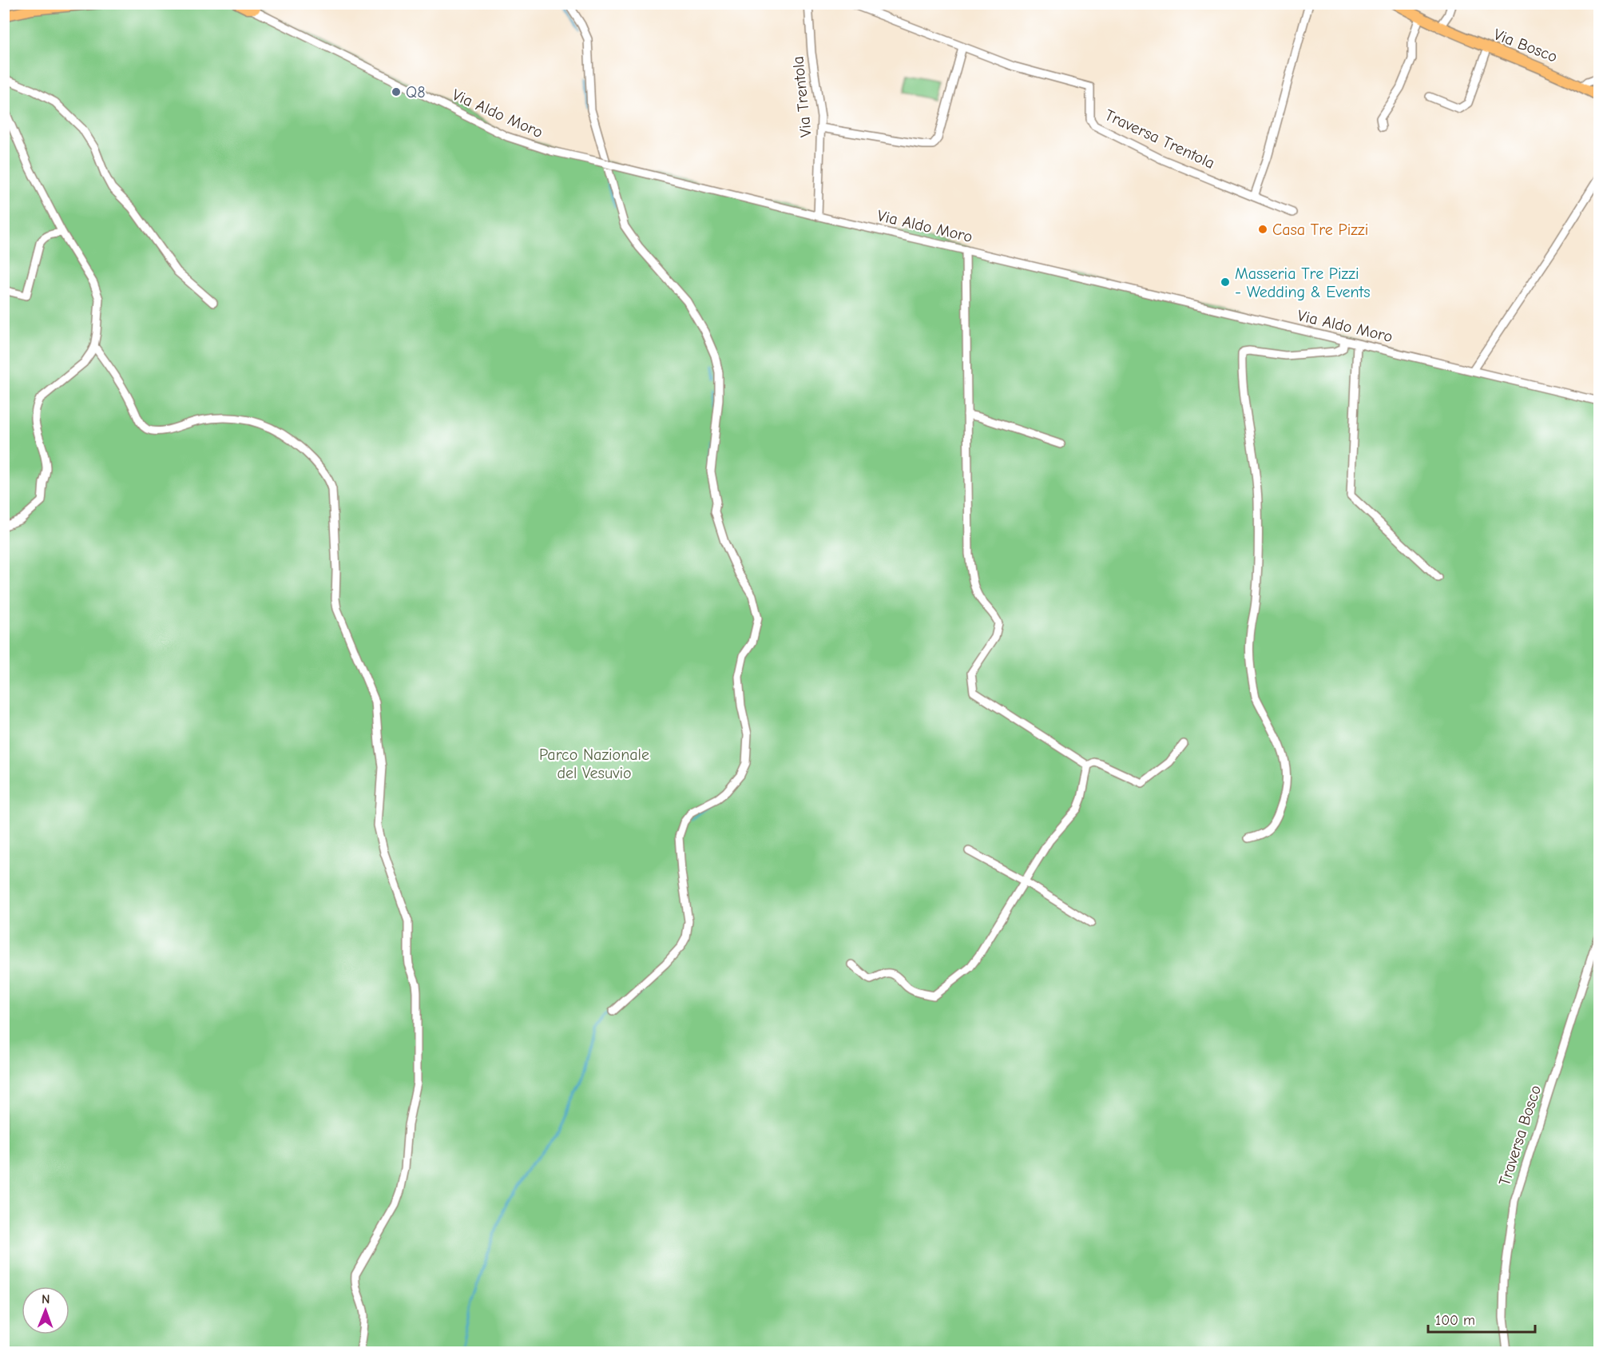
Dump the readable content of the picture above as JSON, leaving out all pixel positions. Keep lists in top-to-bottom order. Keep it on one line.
{"streets":{"main road":["Via Bosco"],"street":["Via Trentola","Via Aldo Moro","Traversa Trentola","Traversa Bosco"]},"crossings":[["Via Trentola","Via Aldo Moro"]],"parks":["Parco Nazionale del Vesuvio"],"places":["Q8","Casa Tre Pizzi","Masseria Tre Pizzi - Wedding & Events"],"scale_bar":"100 m","north":"top"}
